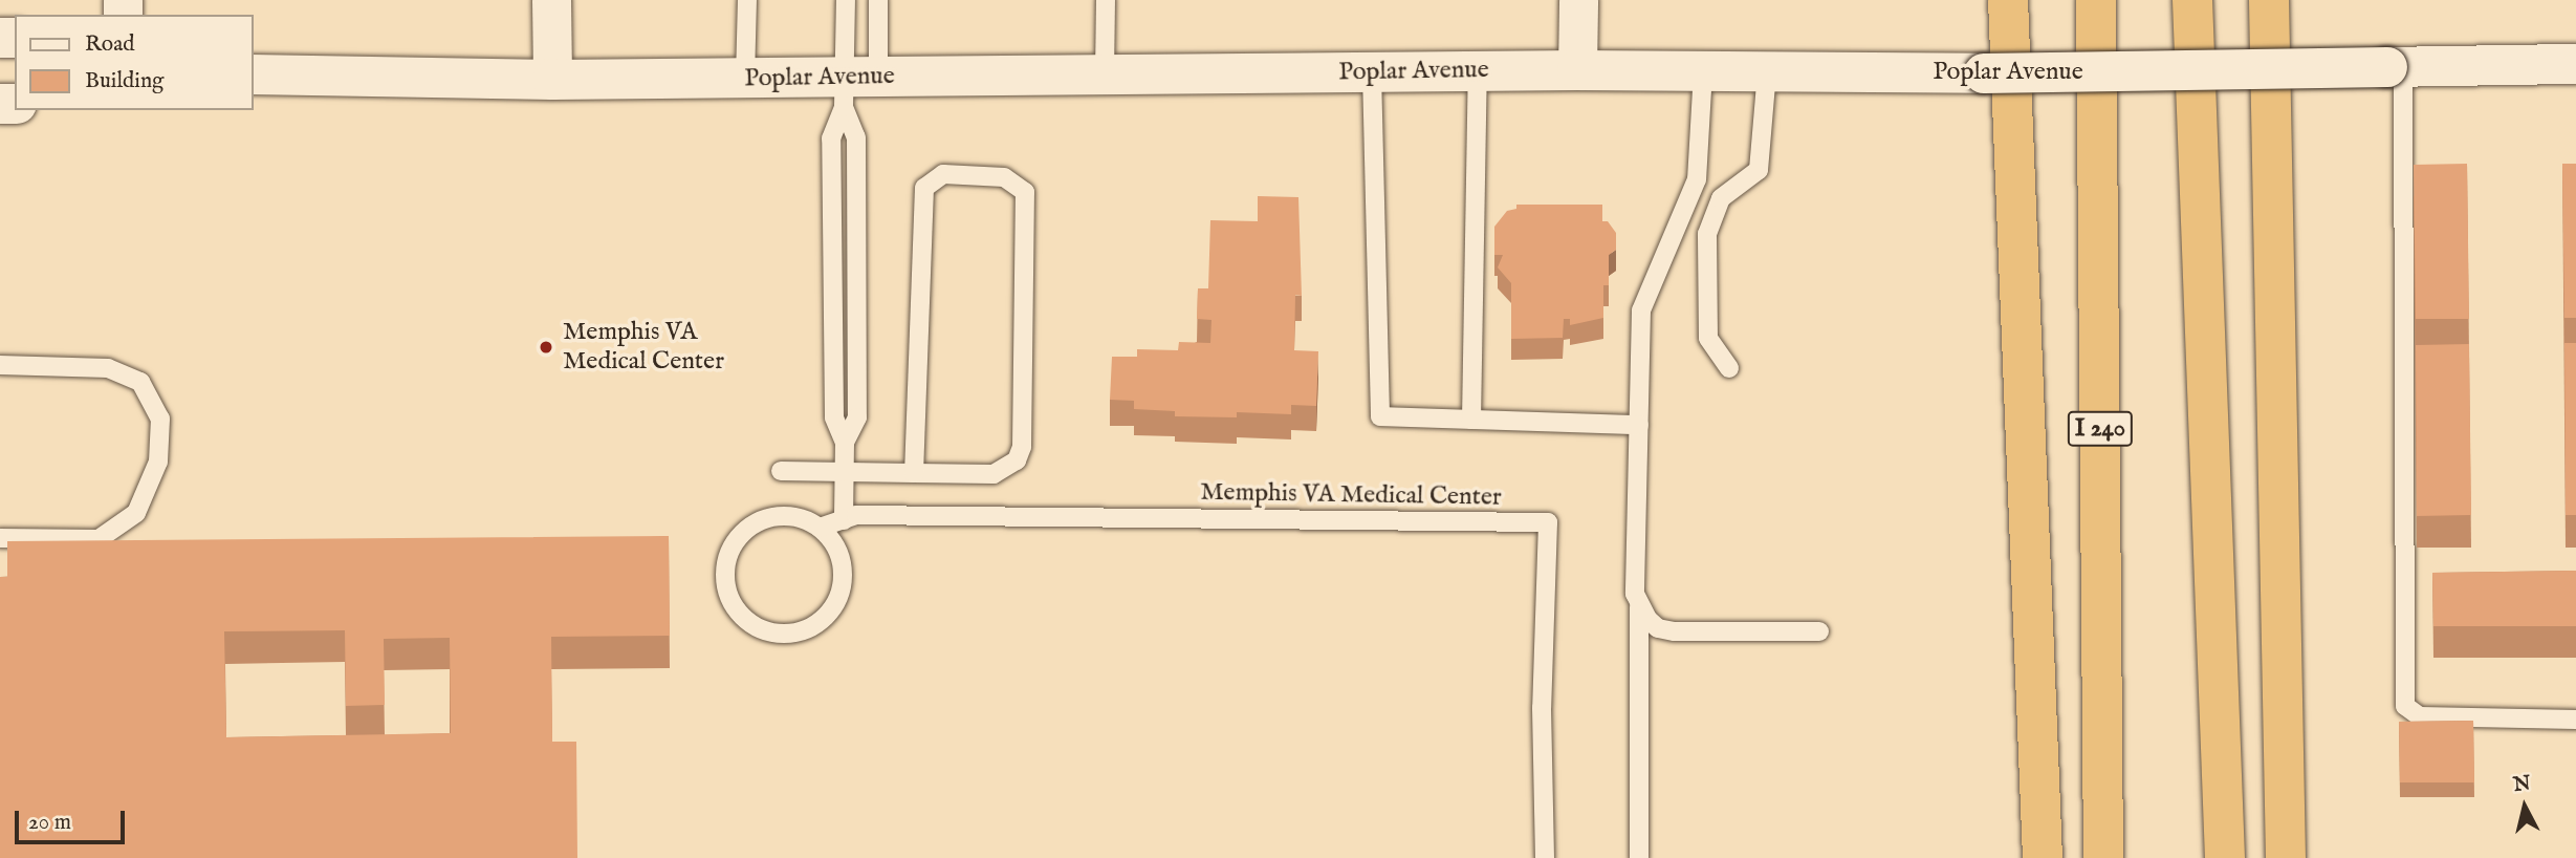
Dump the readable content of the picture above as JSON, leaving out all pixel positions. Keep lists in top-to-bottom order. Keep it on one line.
{"streets":{"highway":["I 240"],"main road":["Poplar Avenue"],"lane":["Memphis VA Medical Center"]},"places":["Memphis VA Medical Center"],"legend":["Road","Building"],"scale_bar":"20 m","north":"top"}
